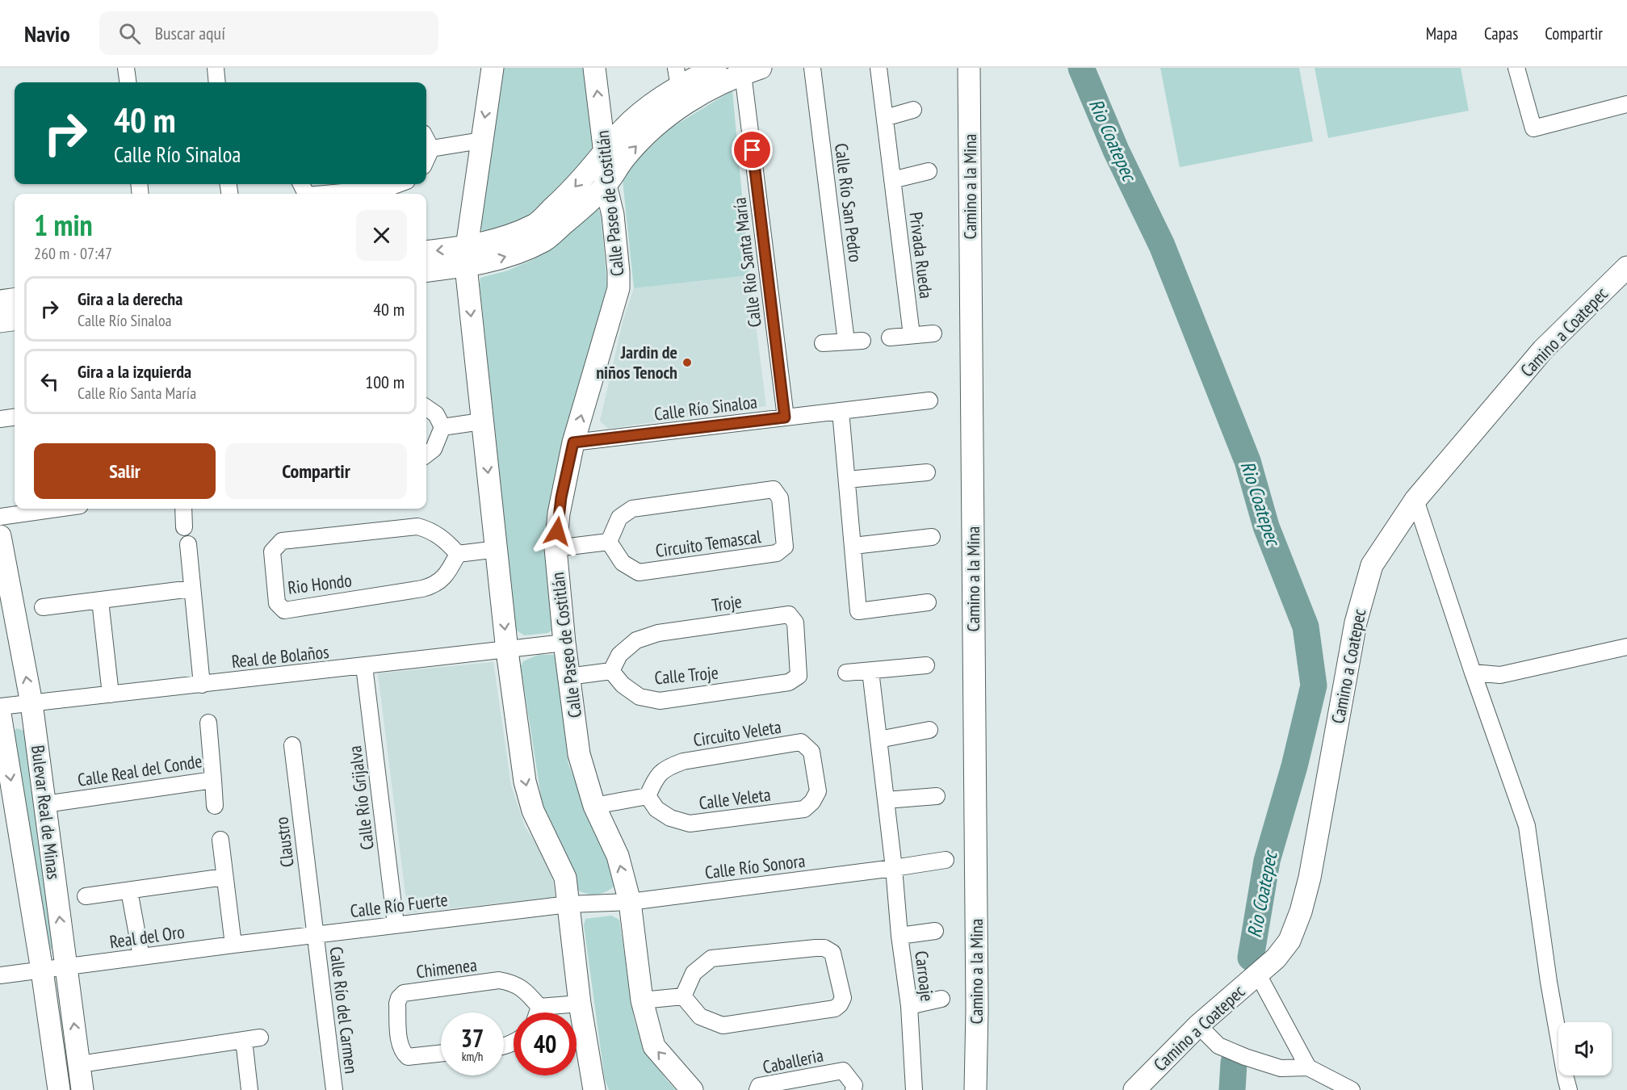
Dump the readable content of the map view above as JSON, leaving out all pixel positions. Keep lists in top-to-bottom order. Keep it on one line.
{"streets":{"street":["Camino a la Mina","Calle Río San Pedro","Calle Paseo de Costitlán","Privada Rueda","Calle Río Santa María","Camino a Coatepec","Calle Río Sinaloa","Circuito Temascal","Rio Hondo","Troje","Real de Bolaños","Calle Troje","Circuito Veleta","Calle Real del Conde","Calle Río Grijalva","Calle Veleta","Bulevar Real de Minas","Claustro","Calle Río Sonora","Calle Río Fuerte","Real del Oro","Chimenea","Carroaje","Calle Río del Carmen","Caballeria"]},"crossings":[["Calle Paseo de Costitlán","Calle Río Sinaloa"],["Calle Paseo de Costitlán","Real de Bolaños"],["Calle Paseo de Costitlán","Calle Río Sonora"],["Calle Río Santa María","Calle Río Sinaloa"],["Troje","Calle Troje"],["Real de Bolaños","Calle Río Grijalva"],["Real de Bolaños","Bulevar Real de Minas"],["Circuito Veleta","Calle Veleta"],["Calle Real del Conde","Bulevar Real de Minas"],["Calle Río Grijalva","Calle Río Fuerte"],["Bulevar Real de Minas","Real del Oro"],["Claustro","Calle Río Fuerte"],["Claustro","Calle Río del Carmen"],["Calle Río Sonora","Calle Río Fuerte"],["Calle Río Sonora","Carroaje"],["Calle Río Fuerte","Real del Oro"],["Calle Río Fuerte","Calle Río del Carmen"]],"water":["Rio Coatepec"],"places":["Jardin de niños Tenoch"],"page":{"header":"Navio","search":"Buscar aquí","nav":["Mapa","Capas","Compartir"],"turn":["40 m","Calle Río Sinaloa"],"heading":["1 min","260 m · 07:47"],"list":[{"name":"Gira a la derecha","note":"Calle Río Sinaloa","value":"40 m"},{"name":"Gira a la izquierda","note":"Calle Río Santa María","value":"100 m"}],"buttons":["Salir","Compartir"],"speed":"37 km/h","limit":"40"}}
